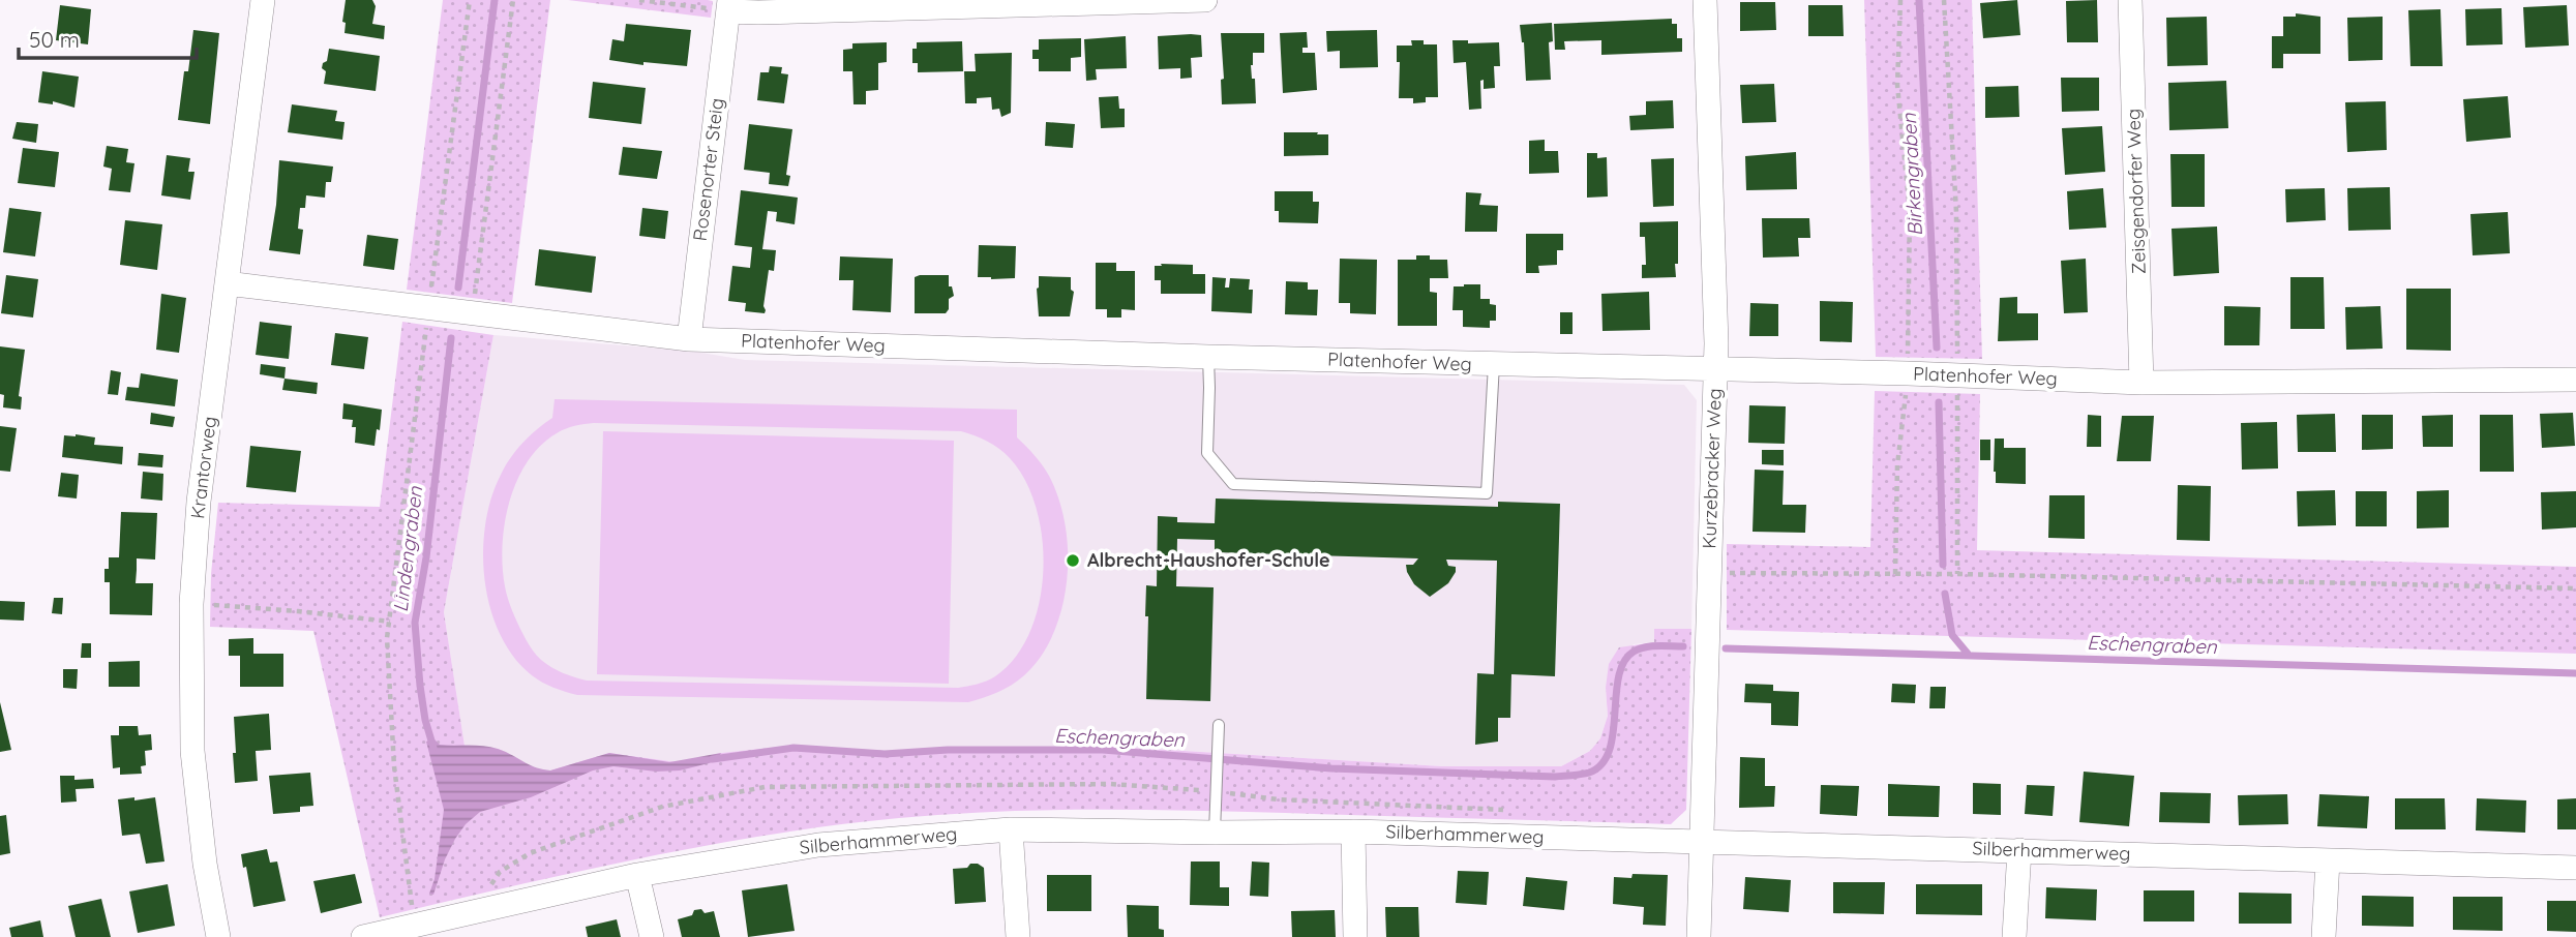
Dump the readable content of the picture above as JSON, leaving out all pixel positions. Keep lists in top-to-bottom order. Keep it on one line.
{"streets":{"street":["Rosenorter Steig","Zeisgendorfer Weg","Platenhofer Weg","Krantorweg","Kurzebracker Weg","Silberhammerweg"]},"crossings":[["Rosenorter Steig","Platenhofer Weg"],["Zeisgendorfer Weg","Platenhofer Weg"],["Platenhofer Weg","Krantorweg"],["Platenhofer Weg","Kurzebracker Weg"],["Kurzebracker Weg","Silberhammerweg"]],"water":["Birkengraben","Lindengraben","Eschengraben"],"places":["Albrecht-Haushofer-Schule"],"scale_bar":"50 m"}
